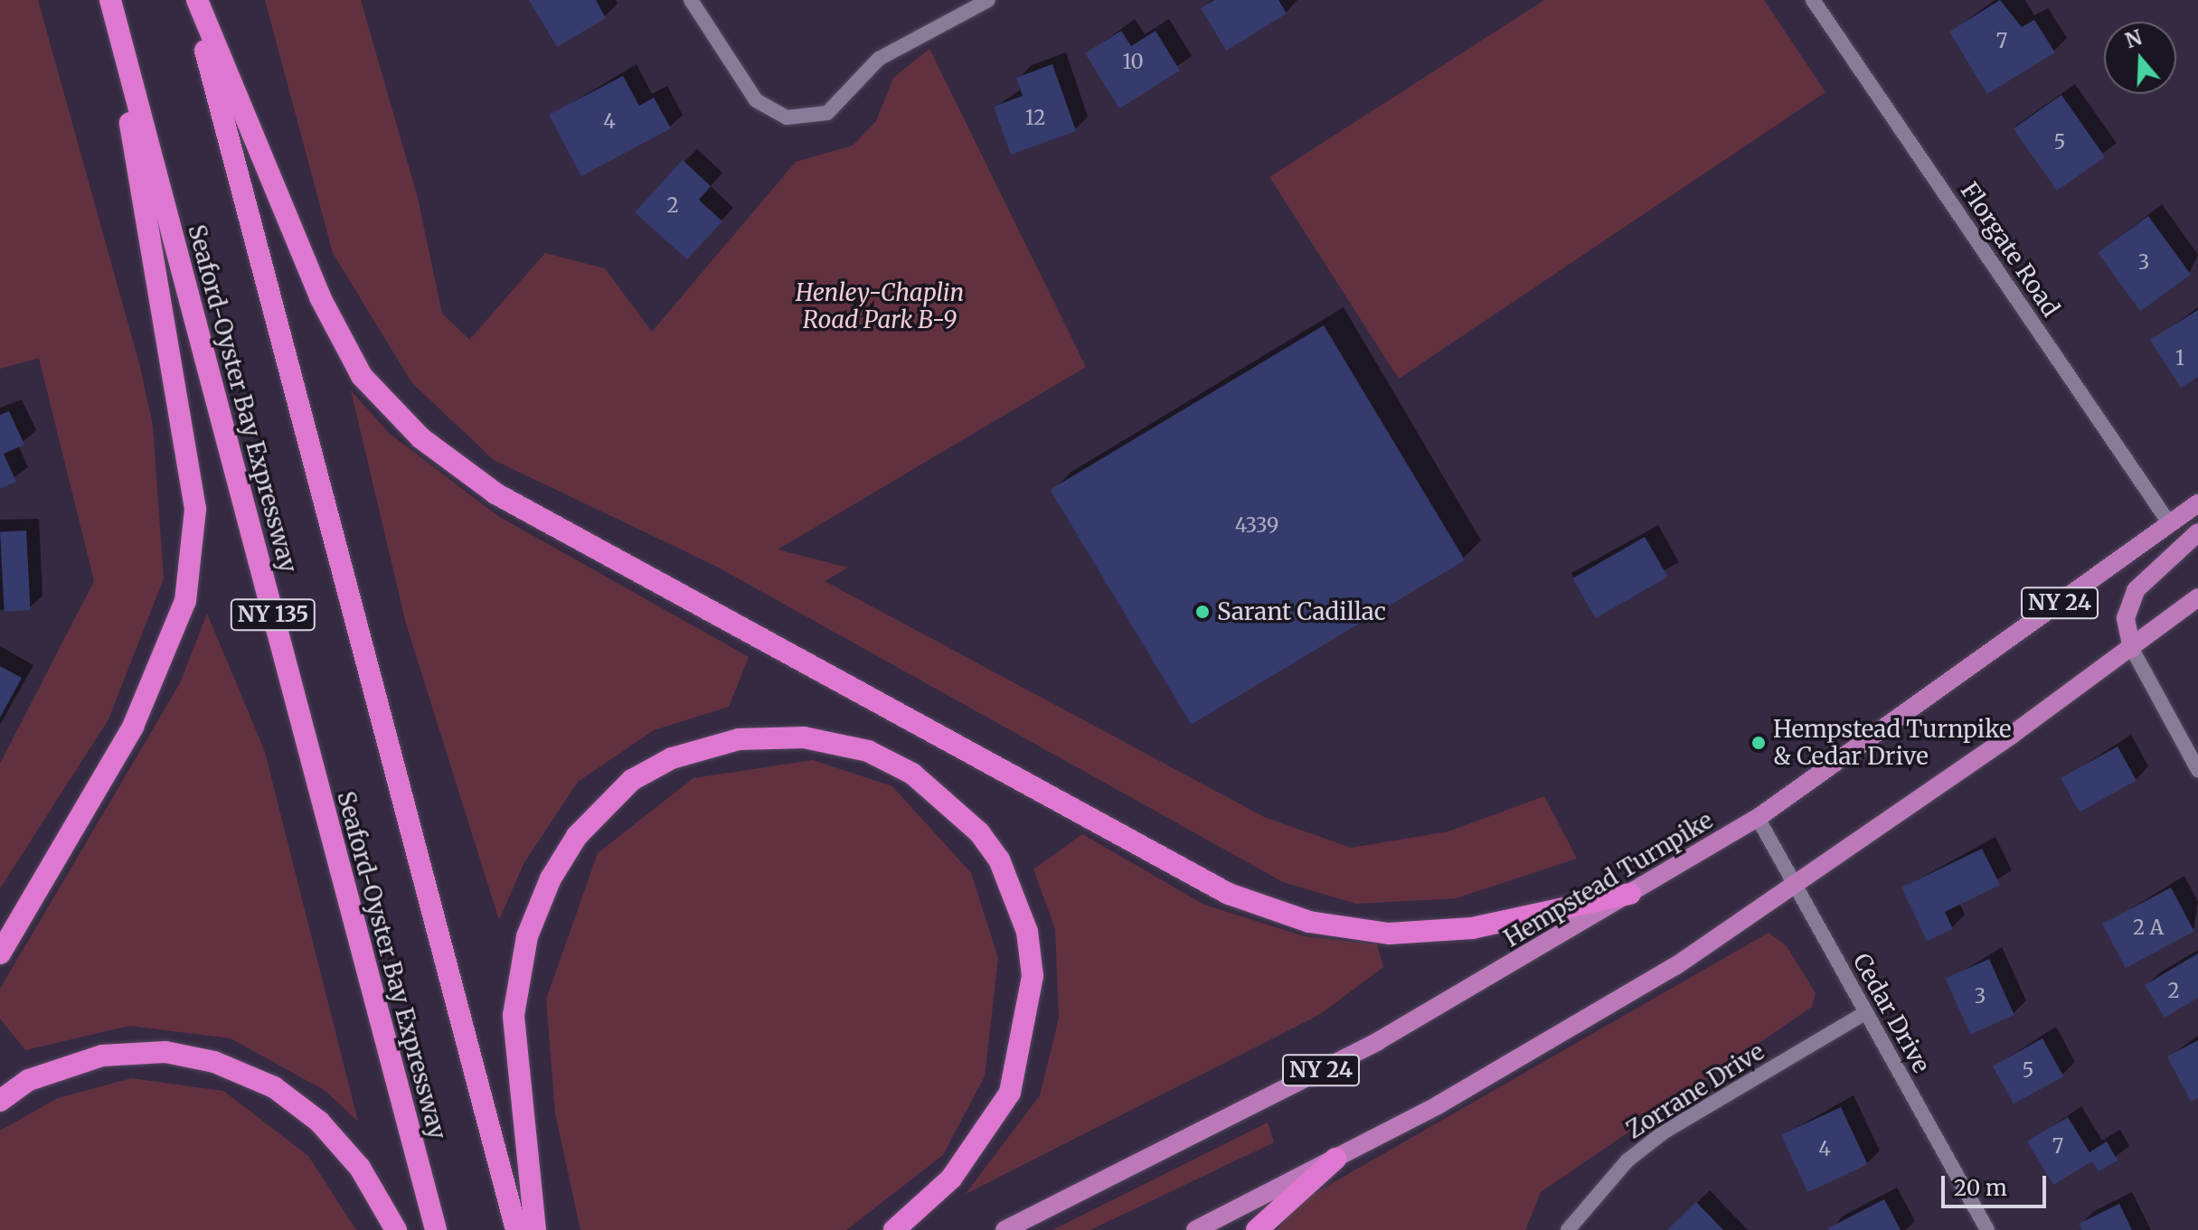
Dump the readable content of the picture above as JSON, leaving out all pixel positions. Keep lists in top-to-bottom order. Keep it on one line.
{"streets":{"highway":["Seaford-Oyster Bay Expressway","NY 135"],"main road":["NY 24","Hempstead Turnpike"],"street":["Florgate Road","Cedar Drive","Zorrane Drive"]},"crossings":[["Florgate Road","Hempstead Turnpike"],["Hempstead Turnpike","Cedar Drive"],["Cedar Drive","Zorrane Drive"]],"parks":["Henley-Chaplin Road Park B-9"],"places":["Sarant Cadillac","Hempstead Turnpike & Cedar Drive"],"house_numbers":["7","10","12","4","5","2","3","1","4339","2 A","2","3","5","7","4"],"scale_bar":"20 m","north":"top"}
